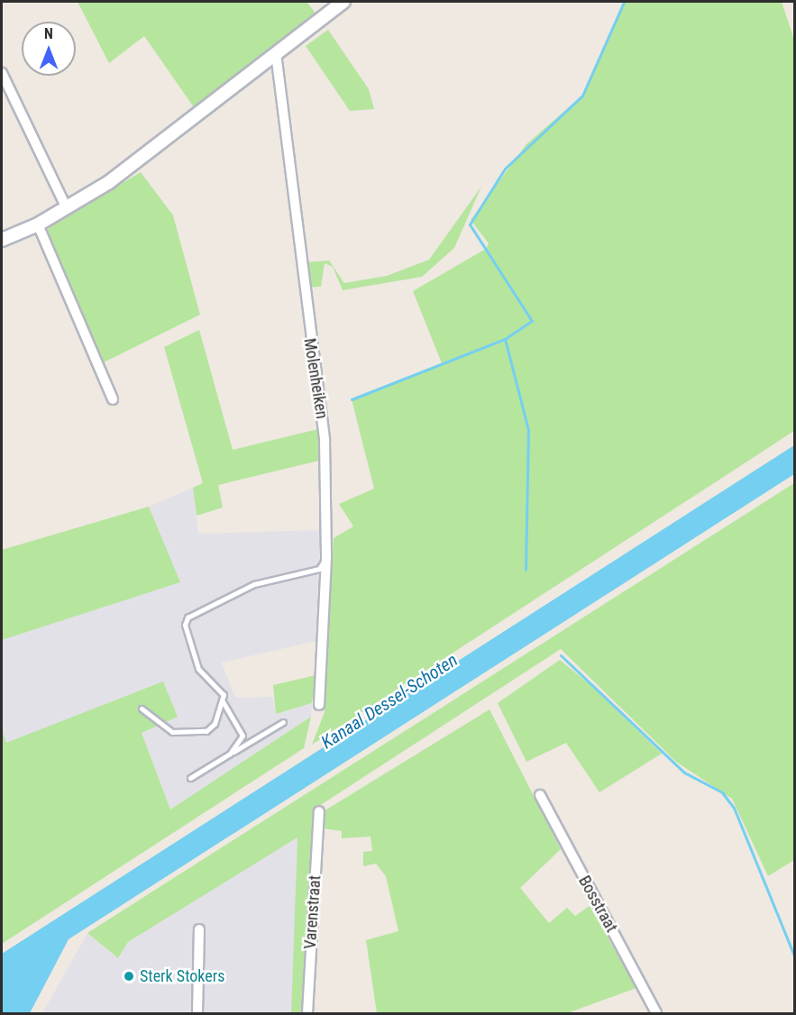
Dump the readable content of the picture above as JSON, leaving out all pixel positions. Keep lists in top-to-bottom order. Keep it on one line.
{"streets":{"street":["Molenheiken","Bosstraat","Varenstraat"]},"water":["Kanaal Dessel-Schoten"],"places":["Sterk Stokers"],"north":"top"}
